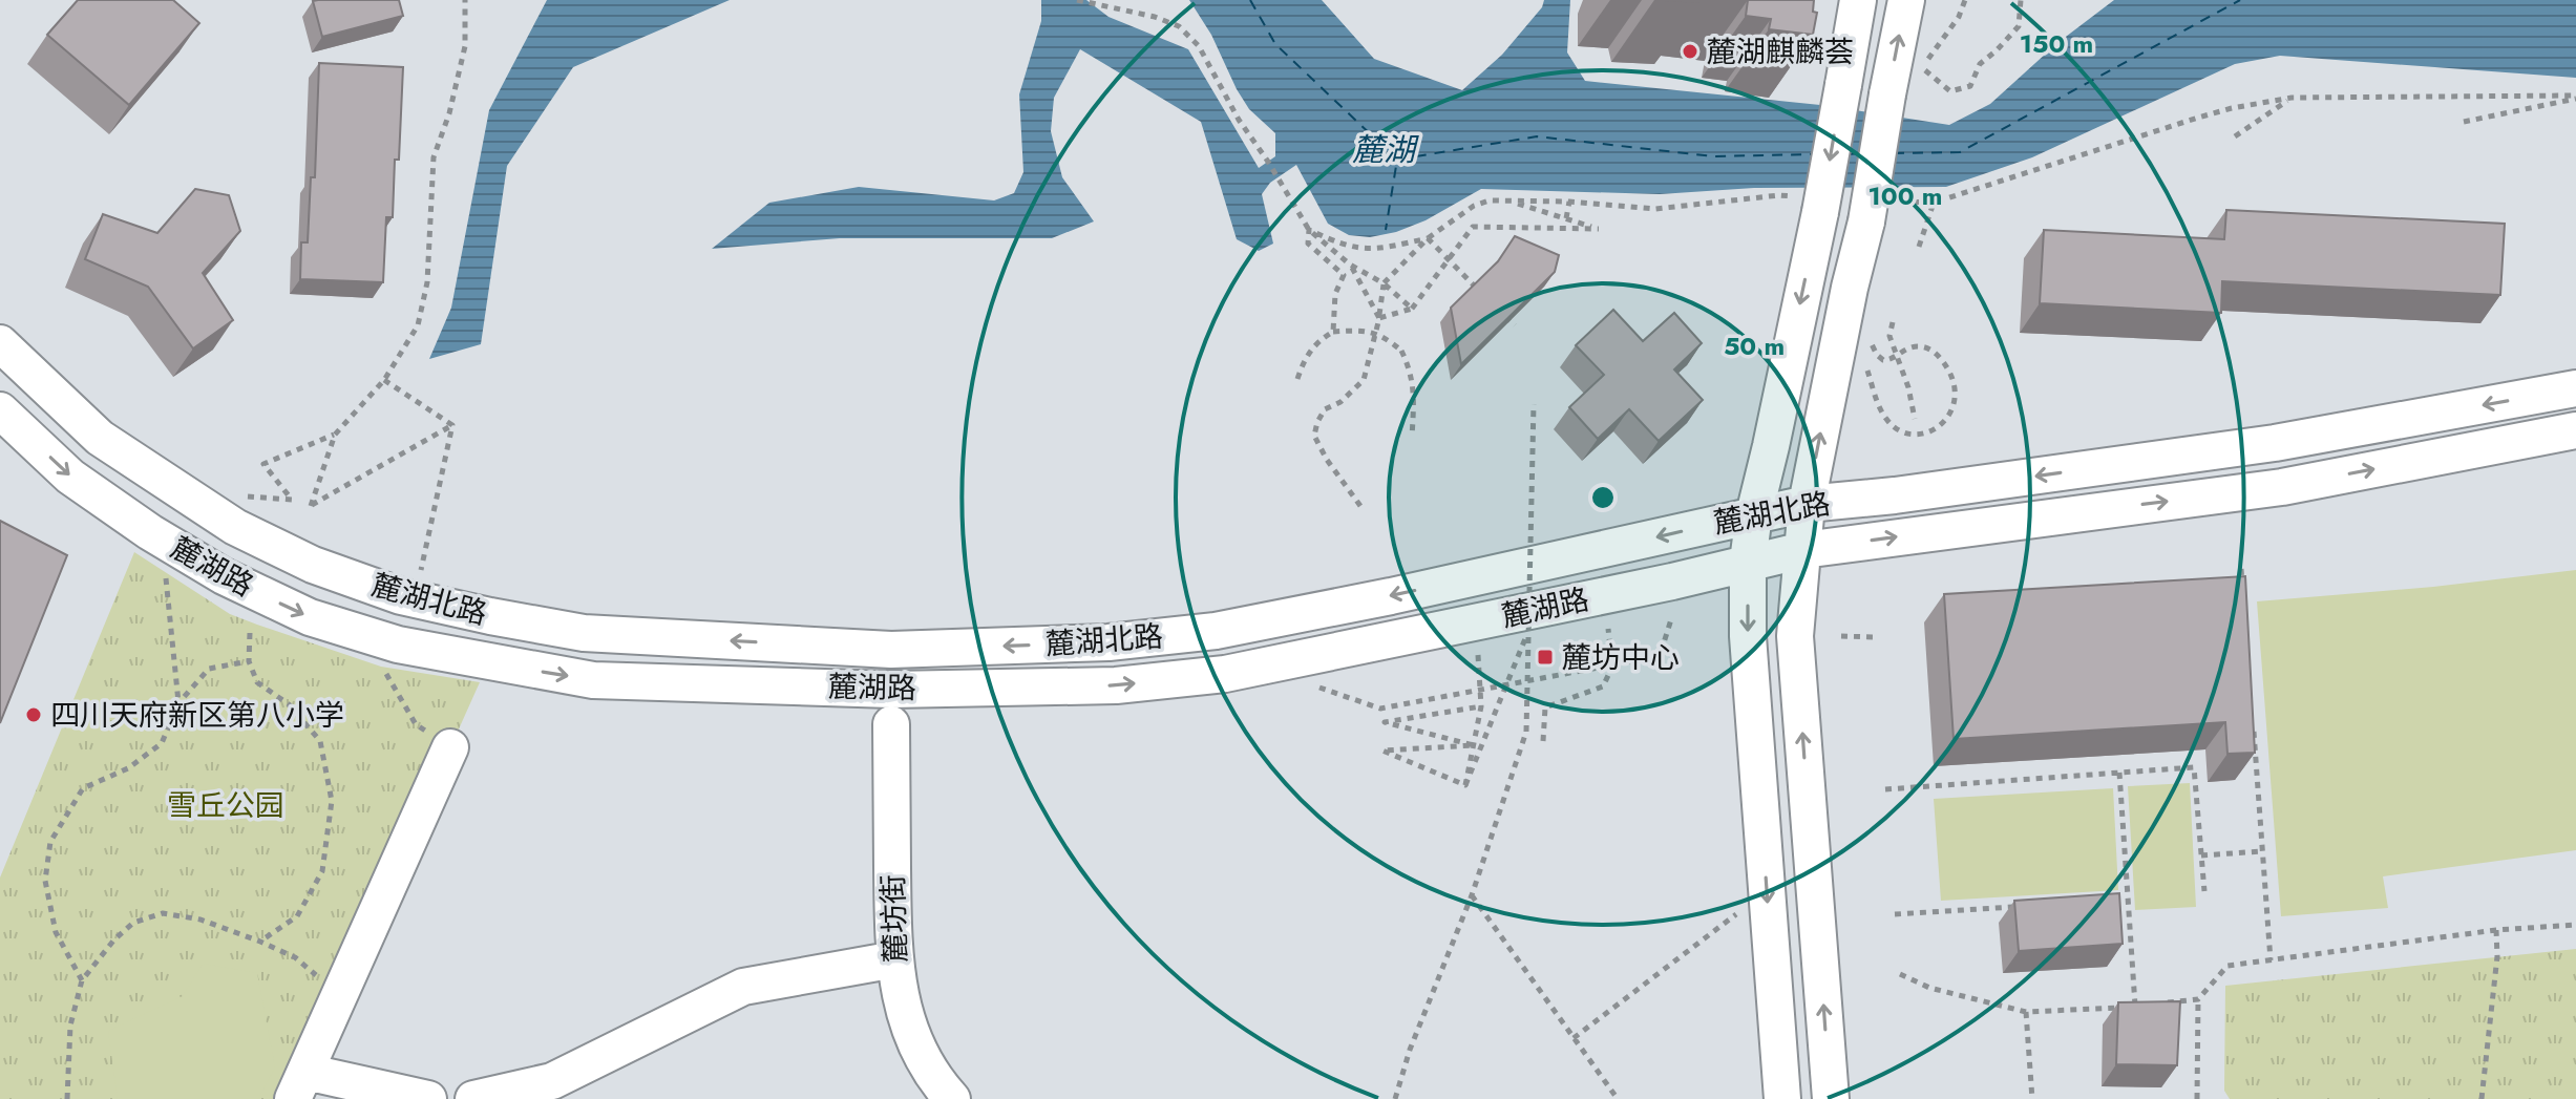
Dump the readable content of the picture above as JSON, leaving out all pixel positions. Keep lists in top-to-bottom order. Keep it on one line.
{"streets":{"street":["麓湖北路","麓湖路","麓坊街"]},"one_way":["麓湖北路","麓湖路"],"water":["麓湖"],"parks":["雪丘公园"],"places":{"other":["麓湖麒麟荟","四川天府新区第八小学"],"transit":["麓坊中心"]},"rings":["150 m","100 m","50 m"]}
